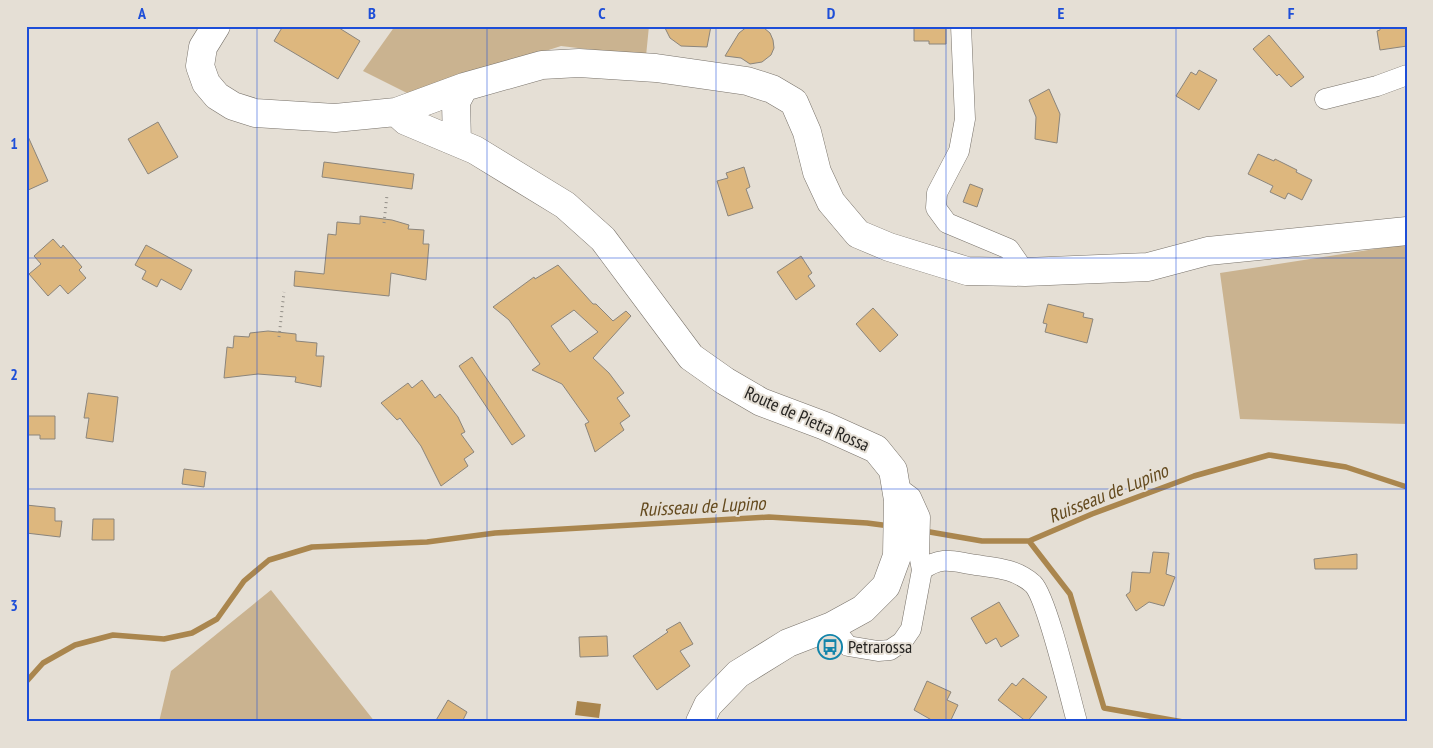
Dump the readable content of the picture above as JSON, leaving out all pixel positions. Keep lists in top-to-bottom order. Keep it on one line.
{"streets":{"main road":["Route de Pietra Rossa"]},"water":["Ruisseau de Lupino"],"places":{"bus stop":["Petrarossa"]},"grid":{"columns":["A","B","C","D","E","F"],"rows":["1","2","3"]}}
